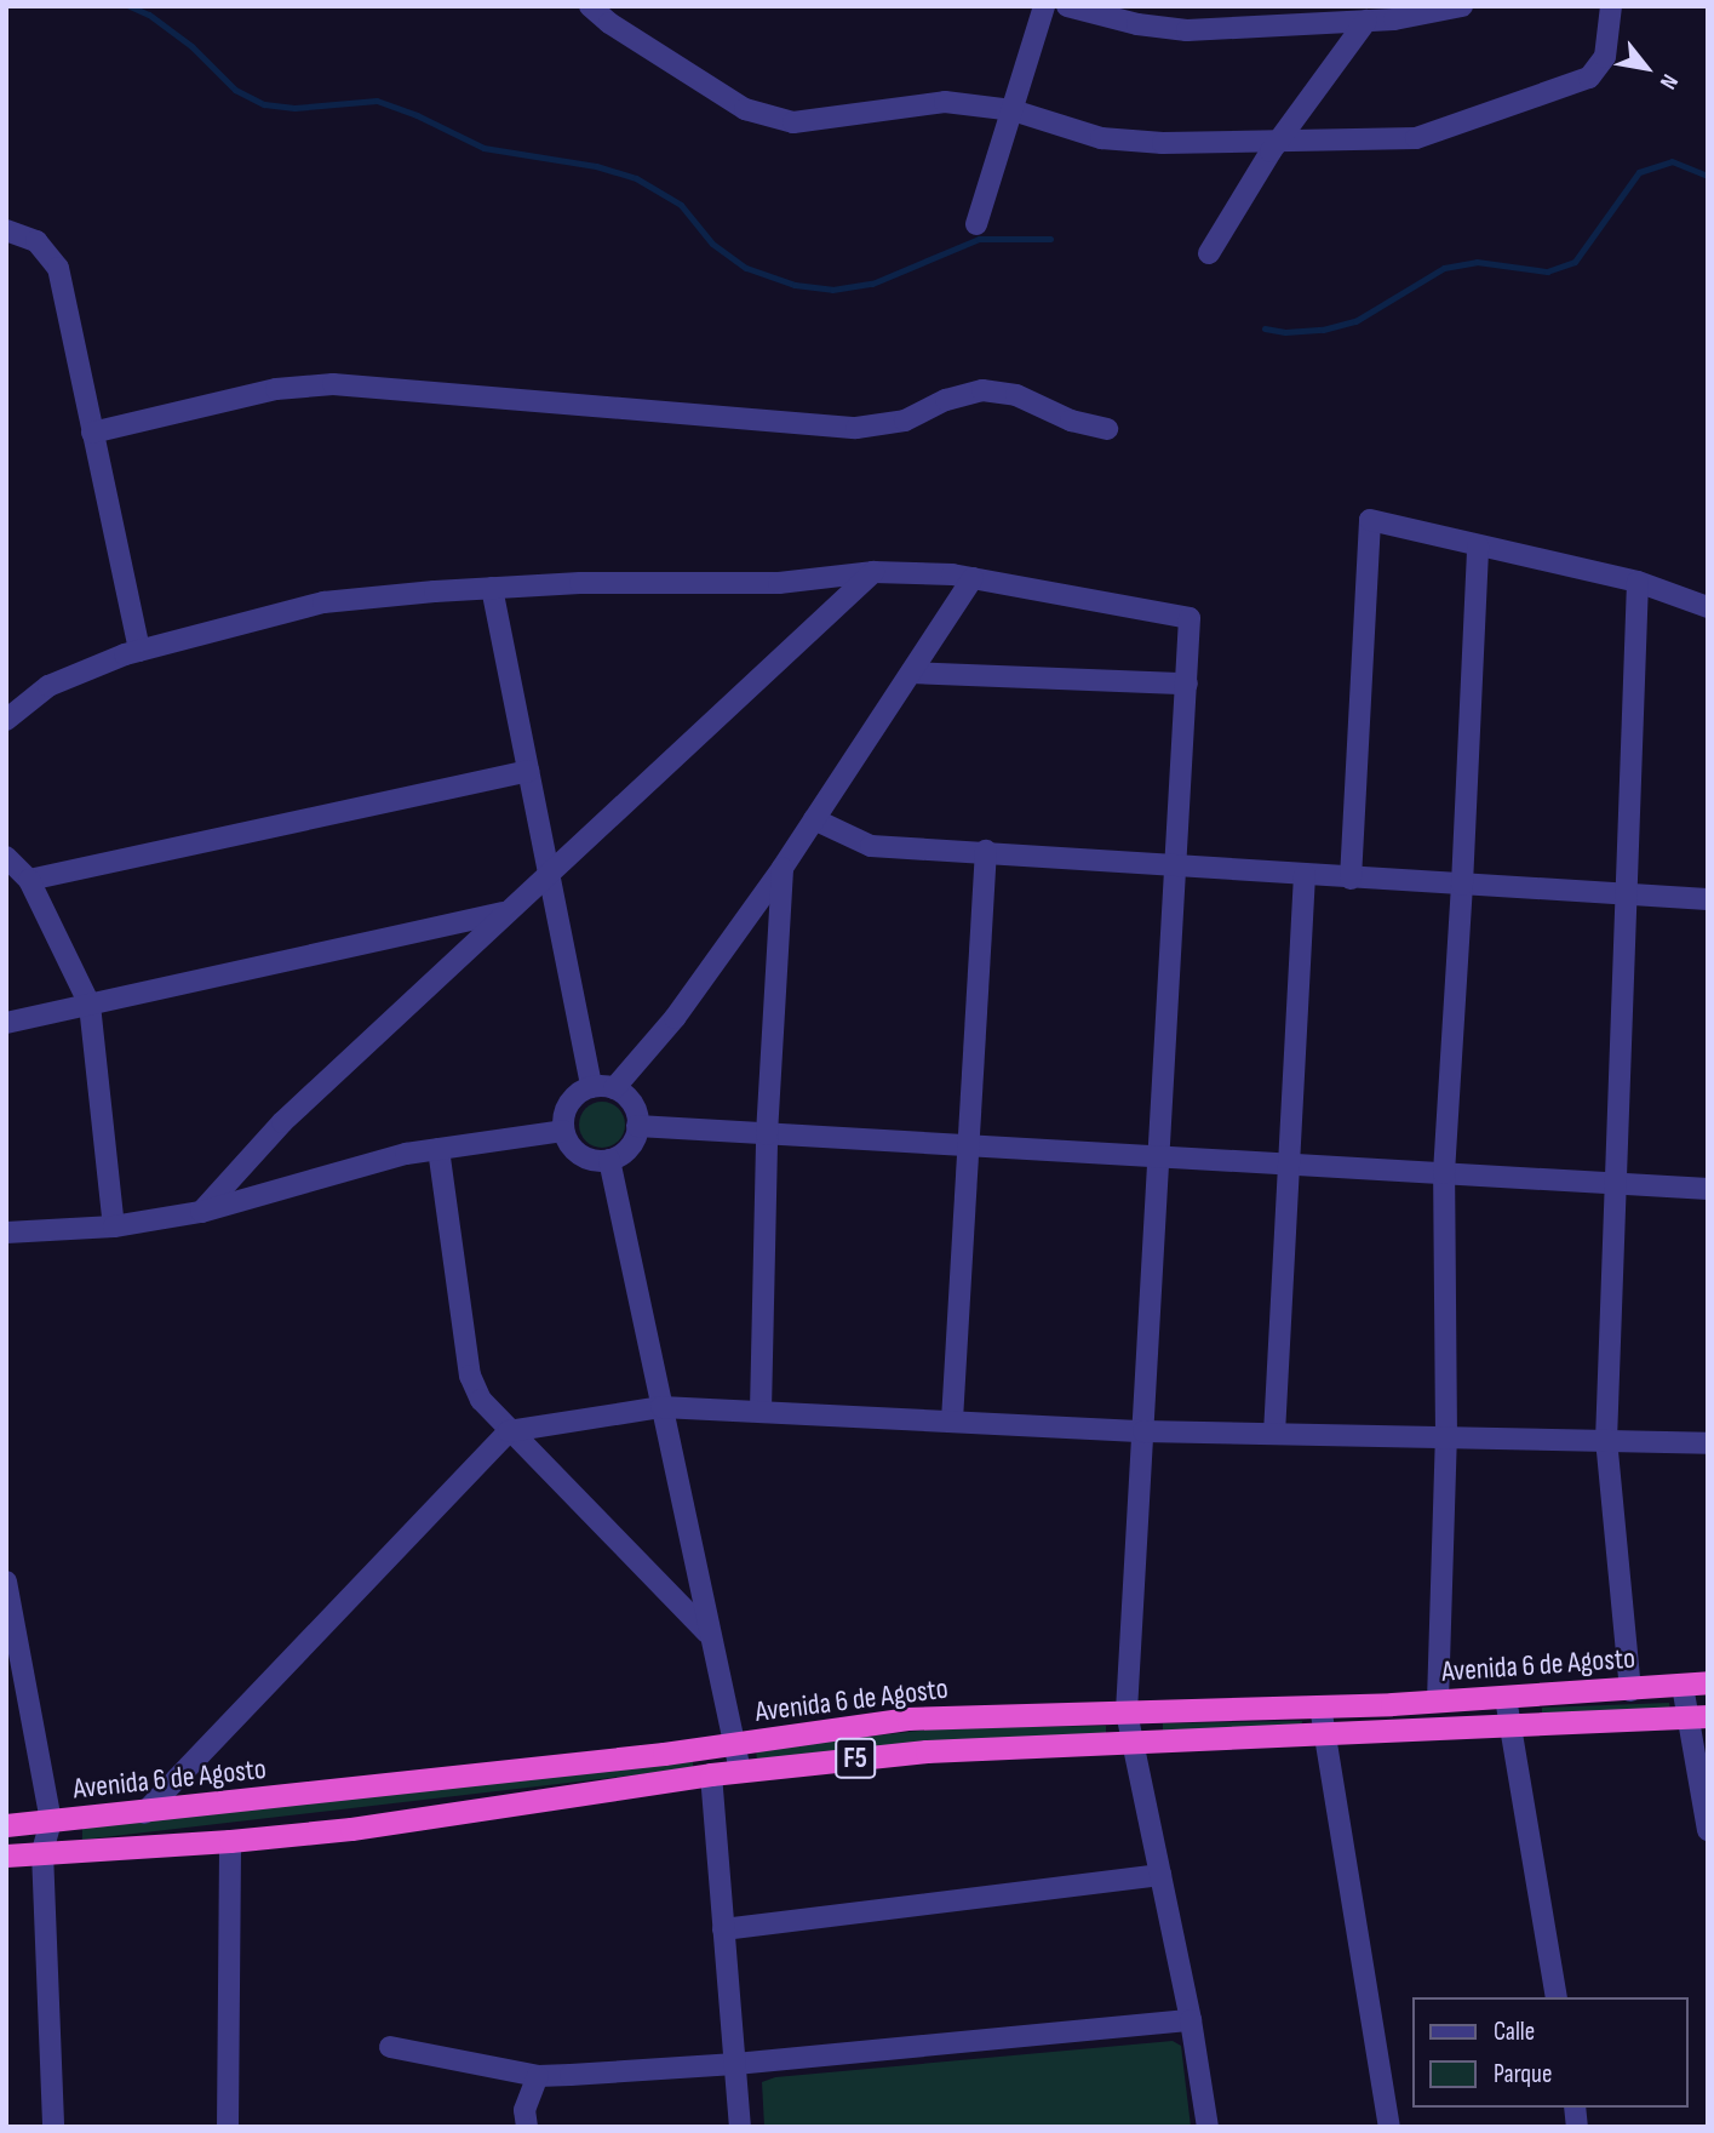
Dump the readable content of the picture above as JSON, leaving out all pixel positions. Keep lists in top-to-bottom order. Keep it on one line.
{"streets":{"highway":["Avenida 6 de Agosto","F5"]},"legend":["Calle","Parque"],"north":"bottom right"}
